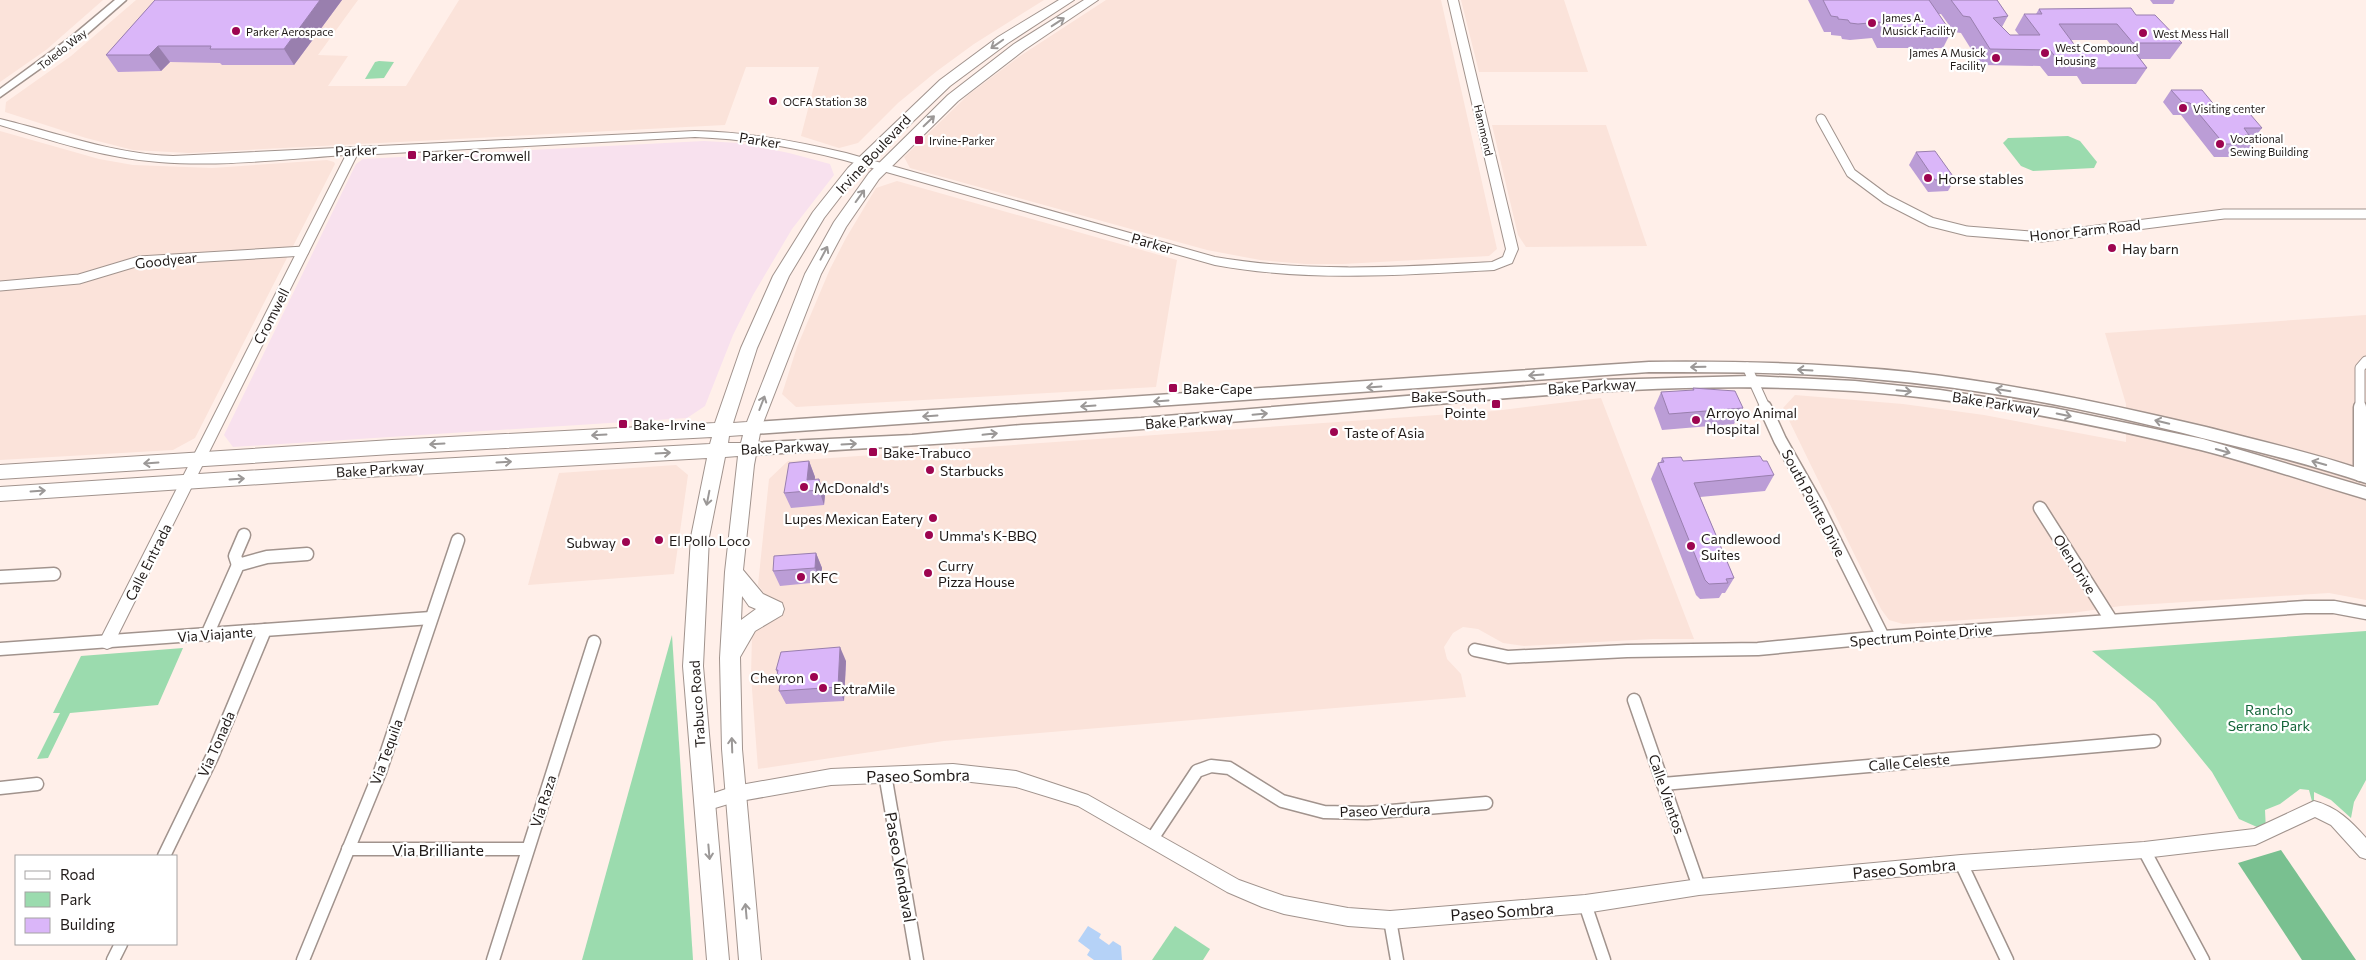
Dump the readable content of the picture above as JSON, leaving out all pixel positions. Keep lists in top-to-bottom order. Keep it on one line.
{"streets":{"main road":["Toledo Way","Irvine Boulevard","Bake Parkway","Trabuco Road"],"street":["Hammond","Parker","Honor Farm Road","Goodyear","Cromwell","South Pointe Drive","Calle Entrada","Olen Drive","Via Viajante","Spectrum Pointe Drive","Via Tonada","Via Tequila","Calle Celeste","Paseo Sombra","Calle Vientos","Via Raza","Paseo Verdura","Via Brilliante","Paseo Vendaval"]},"crossings":[["Hammond","Parker"],["Parker","Irvine Boulevard"],["Parker","Cromwell"],["Irvine Boulevard","Bake Parkway"],["Irvine Boulevard","Trabuco Road"],["Goodyear","Cromwell"],["Cromwell","Bake Parkway"],["Cromwell","Calle Entrada"],["Bake Parkway","South Pointe Drive"],["Bake Parkway","Calle Entrada"],["Bake Parkway","Trabuco Road"],["South Pointe Drive","Spectrum Pointe Drive"],["Calle Entrada","Via Viajante"],["Olen Drive","Spectrum Pointe Drive"],["Via Viajante","Via Tonada"],["Via Viajante","Via Tequila"],["Trabuco Road","Paseo Sombra"],["Via Tequila","Via Brilliante"],["Calle Celeste","Calle Vientos"],["Paseo Sombra","Calle Vientos"],["Paseo Sombra","Paseo Verdura"],["Paseo Sombra","Paseo Vendaval"],["Via Raza","Via Brilliante"]],"parks":["Rancho Serrano Park"],"places":{"other":["James A. Musick Facility","Parker Aerospace","West Mess Hall","West Compound Housing","James A Musick Facility","OCFA Station 38","Visiting center","Vocational Sewing Building","Horse stables","Hay barn","Arroyo Animal Hospital","Taste of Asia","Starbucks","McDonald's","Lupes Mexican Eatery","Umma's K-BBQ","El Pollo Loco","Subway","Candlewood Suites","Curry Pizza House","KFC","Chevron","ExtraMile"],"transit":["Irvine-Parker","Parker-Cromwell","Bake-Cape","Bake-South Pointe","Bake-Irvine","Bake-Trabuco"]},"legend":["Road","Park","Building"]}
